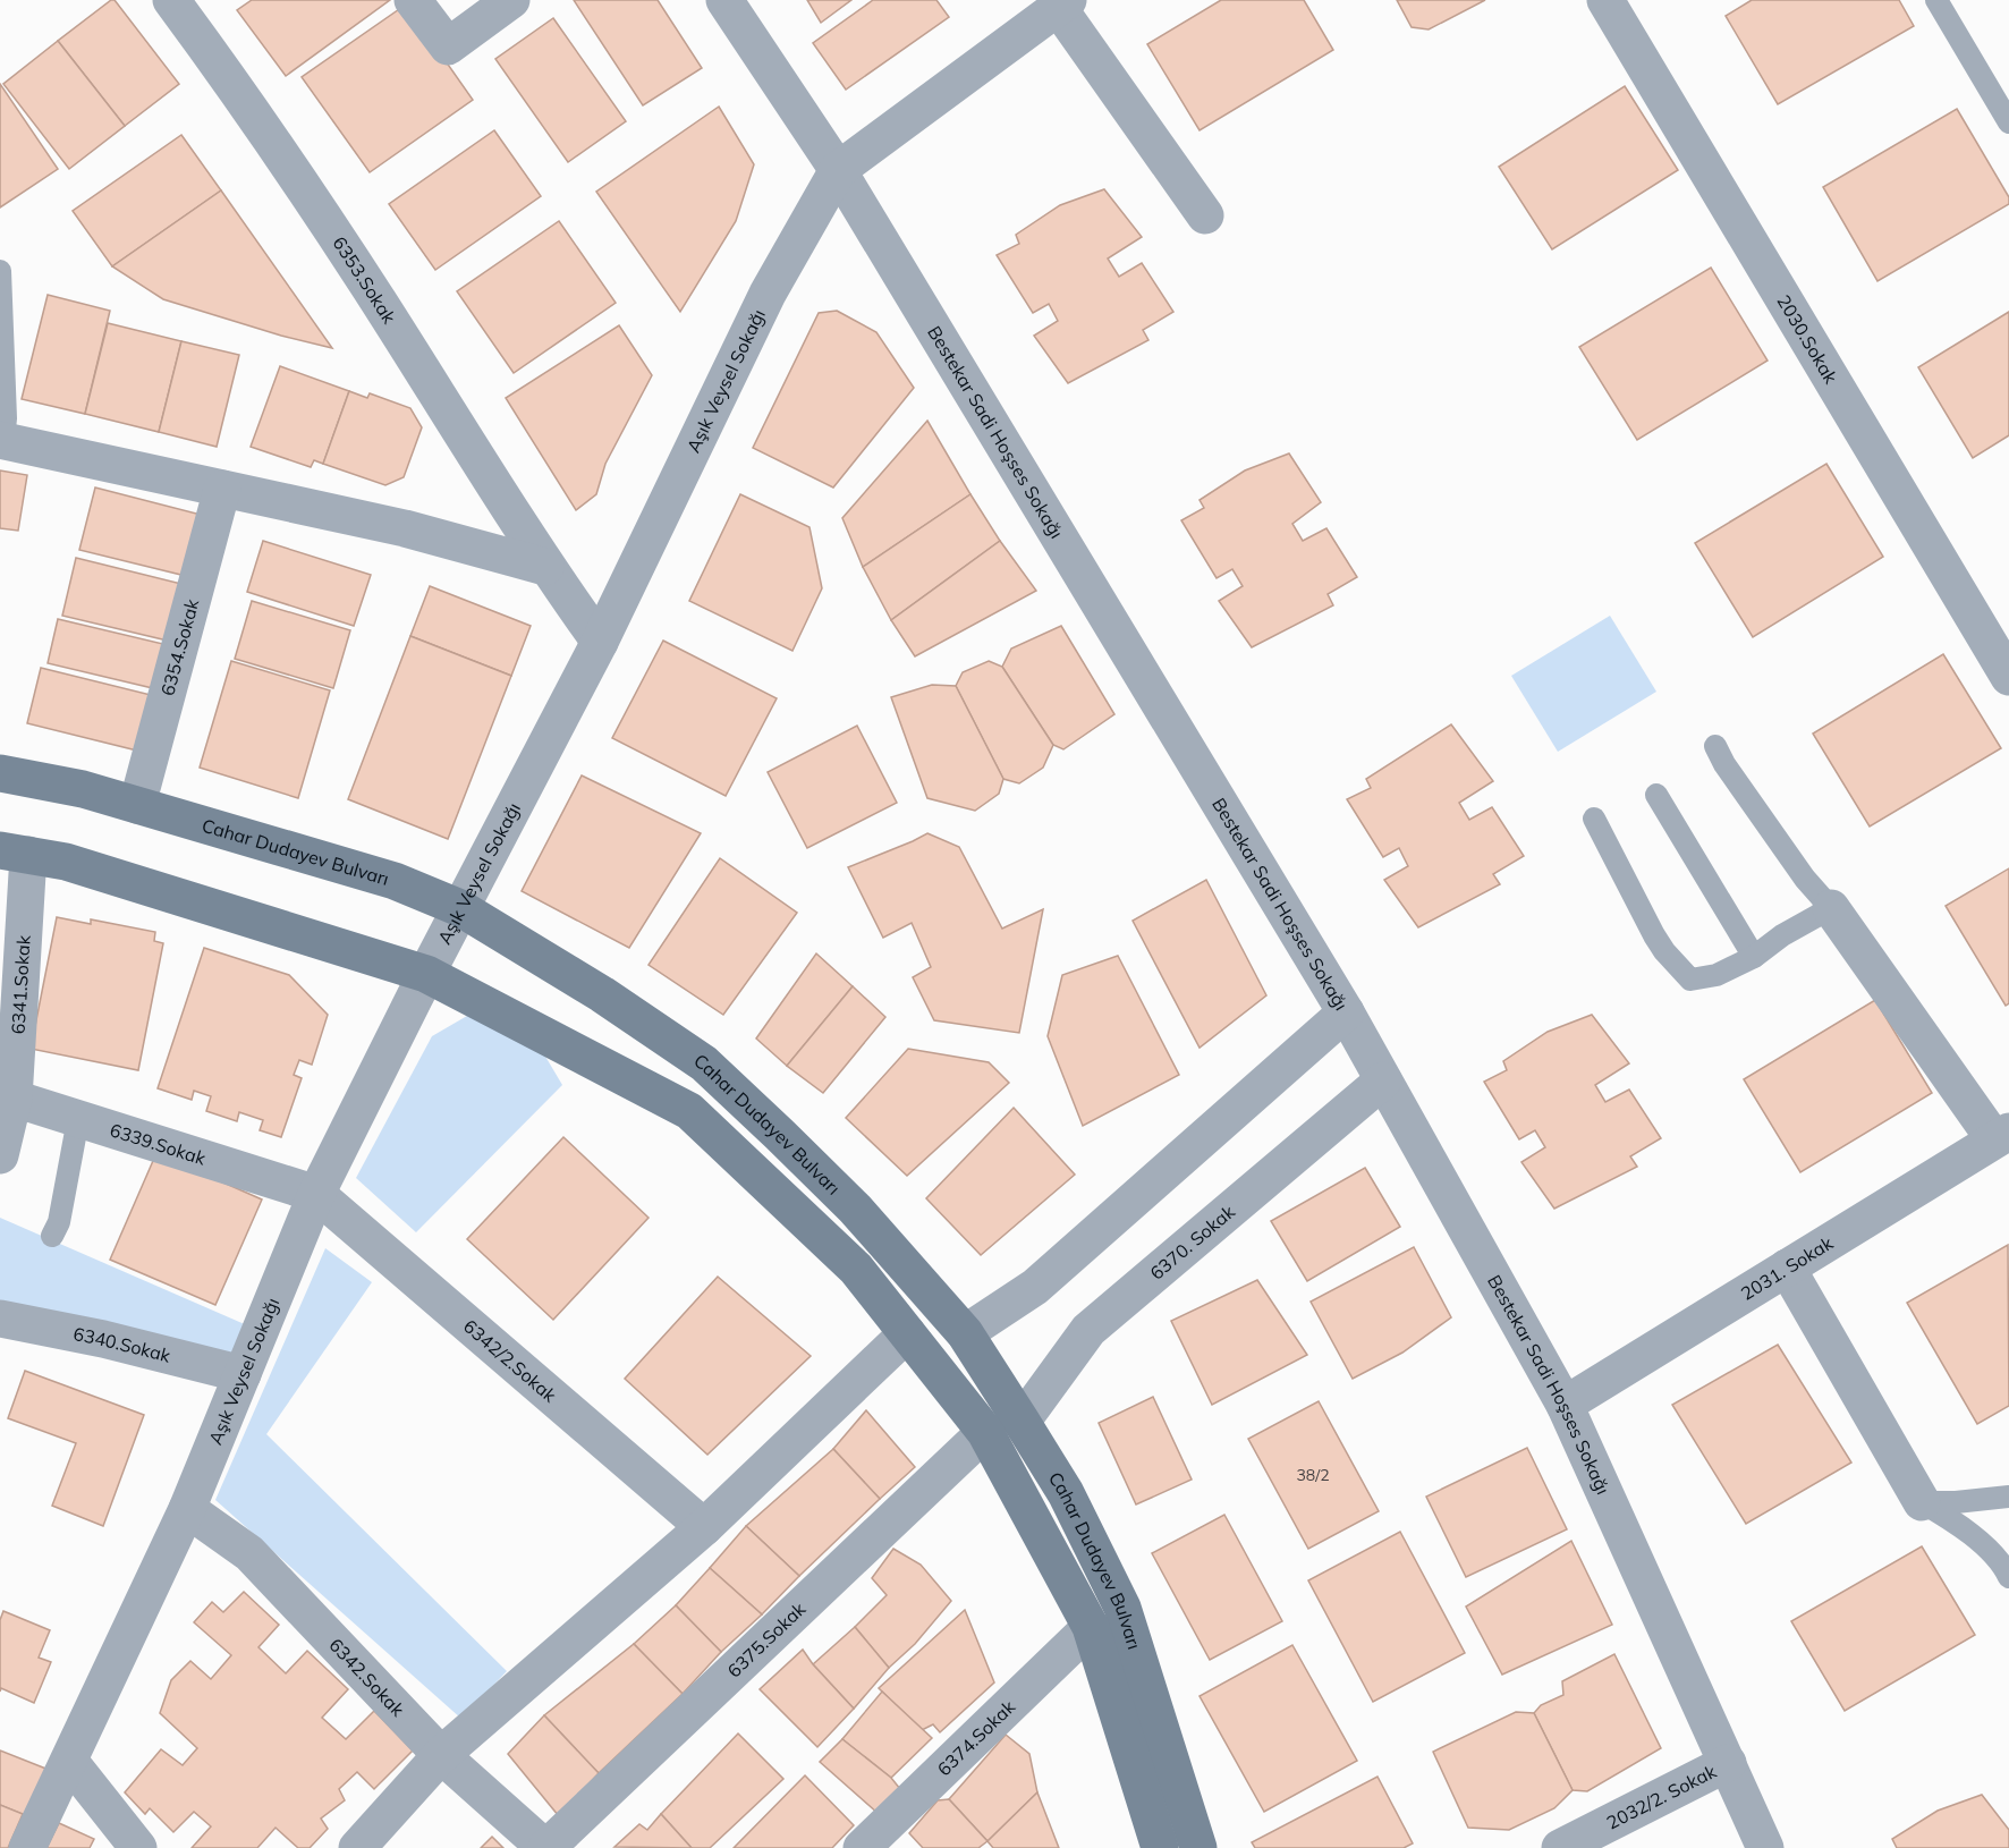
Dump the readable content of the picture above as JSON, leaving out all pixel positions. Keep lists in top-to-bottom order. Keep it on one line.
{"streets":{"main road":["Cahar Dudayev Bulvarı"],"street":["6353.Sokak","2030.Sokak","Aşık Veysel Sokağı","Bestekar Sadi Hoşses Sokağı","6354.Sokak","6341.Sokak","6339.Sokak","6370. Sokak","2031. Sokak","6340.Sokak","6342/2.Sokak","6375.Sokak","6342.Sokak","6374.Sokak","2032/2. Sokak"]},"crossings":[["6353.Sokak","Aşık Veysel Sokağı"],["Aşık Veysel Sokağı","Bestekar Sadi Hoşses Sokağı"],["Aşık Veysel Sokağı","Cahar Dudayev Bulvarı"],["Aşık Veysel Sokağı","6339.Sokak"],["Aşık Veysel Sokağı","6340.Sokak"],["Aşık Veysel Sokağı","6342/2.Sokak"],["Aşık Veysel Sokağı","6342.Sokak"],["Bestekar Sadi Hoşses Sokağı","6370. Sokak"],["Bestekar Sadi Hoşses Sokağı","2031. Sokak"],["Bestekar Sadi Hoşses Sokağı","2032/2. Sokak"],["6354.Sokak","Cahar Dudayev Bulvarı"],["Cahar Dudayev Bulvarı","6341.Sokak"],["Cahar Dudayev Bulvarı","6370. Sokak"],["Cahar Dudayev Bulvarı","6375.Sokak"],["Cahar Dudayev Bulvarı","6374.Sokak"],["6341.Sokak","6339.Sokak"],["6339.Sokak","6342/2.Sokak"],["6375.Sokak","6342.Sokak"]],"house_numbers":["38/2"]}
